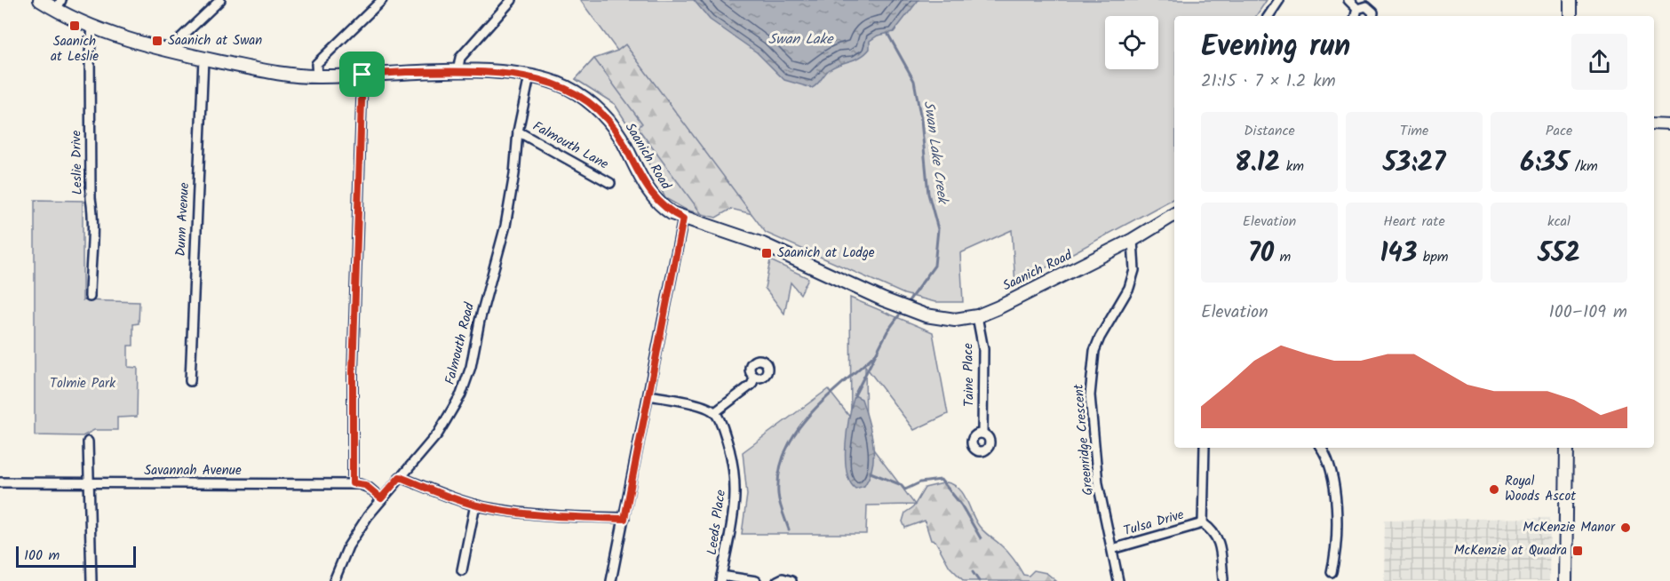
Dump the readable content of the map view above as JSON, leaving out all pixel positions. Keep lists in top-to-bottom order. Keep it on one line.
{"streets":{"main road":["Saanich Road"],"street":["Falmouth Lane","Leslie Drive","Dunn Avenue","Falmouth Road","Taine Place","Greenridge Crescent","Savannah Avenue","Leeds Place","Tulsa Drive"]},"crossings":[["Falmouth Lane","Falmouth Road"],["Saanich Road","Leslie Drive"],["Saanich Road","Dunn Avenue"],["Saanich Road","Falmouth Road"],["Saanich Road","Taine Place"],["Saanich Road","Greenridge Crescent"],["Falmouth Road","Savannah Avenue"],["Greenridge Crescent","Tulsa Drive"]],"water":["Swan Lake","Swan Lake Creek"],"parks":["Tolmie Park"],"places":{"transit":["Saanich at Leslie","Saanich at Swan","Saanich at Lodge","McKenzie at Quadra"],"other":["Royal Woods Ascot","McKenzie Manor"]},"scale_bar":"100 m","page":{"heading":["Evening run","21:15 · 7 × 1.2 km"],"stats":[["Distance","8.12 km"],["Time","53:27"],["Pace","6:35 /km"],["Elevation","70 m"],["Heart rate","143 bpm"],["kcal","552"]],"chart":["Elevation","100–109 m"],"scale":"100 m"}}
